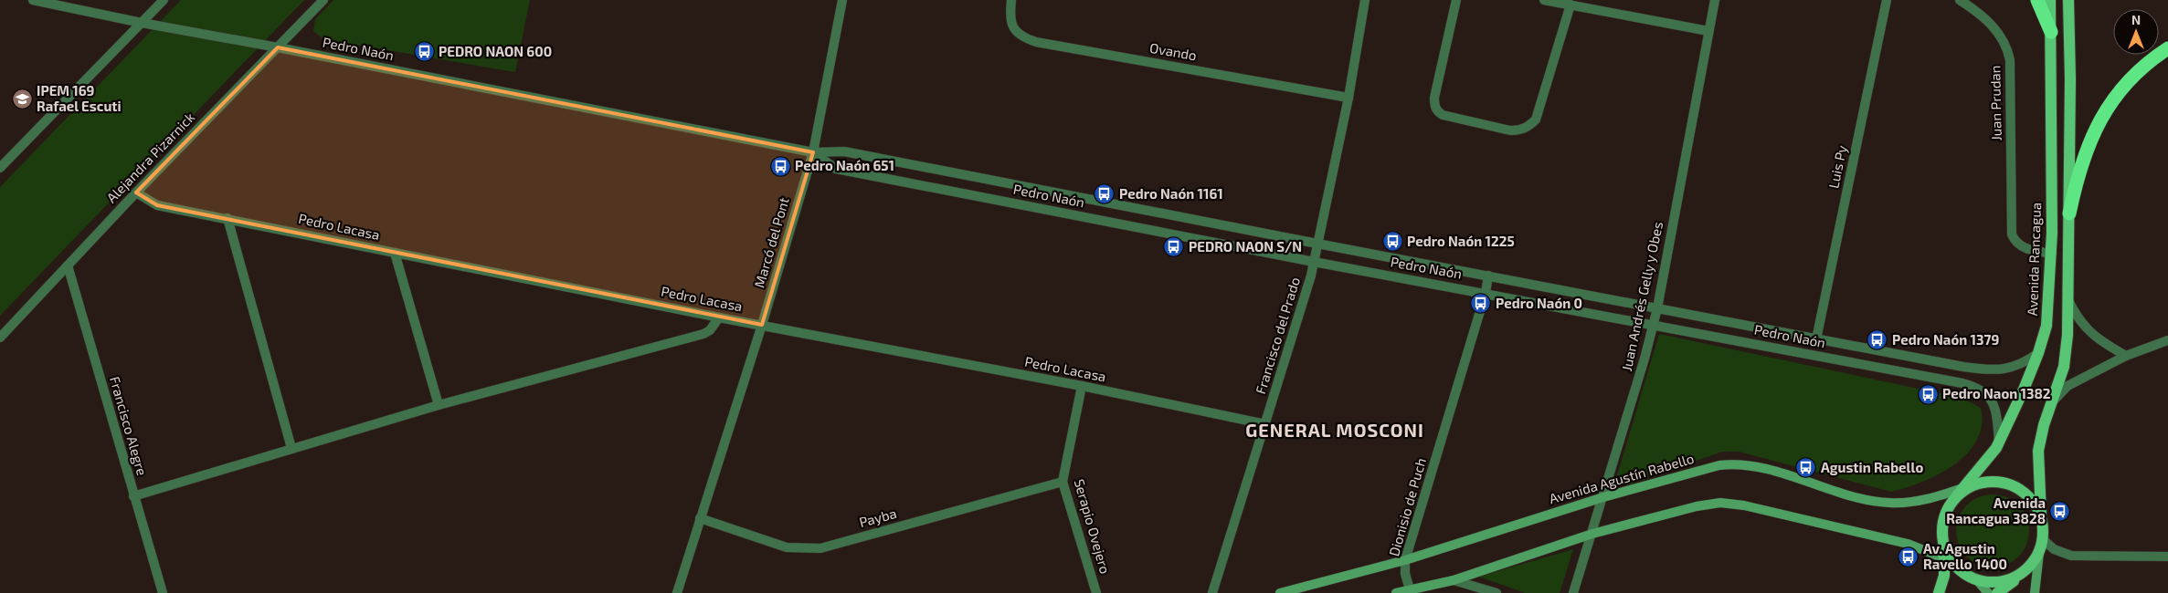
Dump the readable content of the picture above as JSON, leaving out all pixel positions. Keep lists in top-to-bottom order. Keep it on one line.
{"streets":{"main road":["Avenida Rancagua","Avenida Agustín Rabello"],"street":["Pedro Naón","Ovando","Juan Prudan","Alejandra Pizarnick","Luis Py","Pedro Lacasa","Marcó del Pont","Juan Andrés Gelly y Obes","Francisco del Prado","Francisco Alegre","Dionisio de Puch","Payba","Serapio Ovejero"]},"crossings":[["Pedro Naón","Alejandra Pizarnick"],["Pedro Naón","Luis Py"],["Pedro Naón","Marcó del Pont"],["Pedro Naón","Avenida Rancagua"],["Pedro Naón","Juan Andrés Gelly y Obes"],["Pedro Naón","Francisco del Prado"],["Pedro Naón","Dionisio de Puch"],["Ovando","Francisco del Prado"],["Juan Prudan","Avenida Rancagua"],["Alejandra Pizarnick","Pedro Lacasa"],["Alejandra Pizarnick","Francisco Alegre"],["Pedro Lacasa","Marcó del Pont"],["Pedro Lacasa","Francisco del Prado"],["Pedro Lacasa","Serapio Ovejero"],["Marcó del Pont","Payba"],["Avenida Rancagua","Avenida Agustín Rabello"],["Juan Andrés Gelly y Obes","Avenida Agustín Rabello"],["Avenida Agustín Rabello","Dionisio de Puch"],["Payba","Serapio Ovejero"]],"districts":["GENERAL MOSCONI"],"places":{"bus stop":["PEDRO NAON 600","Pedro Naón 651","Pedro Naón 1161","Pedro Naón 1225","PEDRO NAON S/N","Pedro Naón 0","Pedro Naón 1379","Pedro Naon 1382","Agustin Rabello","Avenida Rancagua 3828","Av. Agustin Ravello 1400"],"school or university":["IPEM 169 Rafael Escuti"]},"north":"top"}
